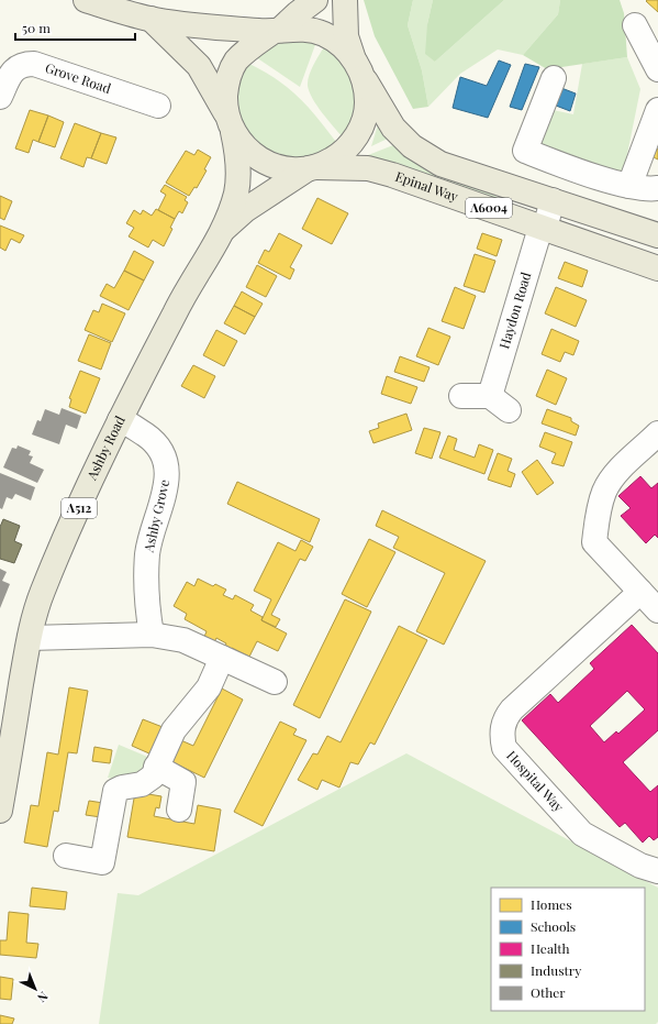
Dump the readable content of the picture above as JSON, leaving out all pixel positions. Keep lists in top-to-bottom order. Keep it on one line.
{"streets":{"main road":["Epinal Way","A6004","Ashby Road","A512"],"street":["Grove Road","Haydon Road","Ashby Grove","Hospital Way"]},"crossings":[["Epinal Way","Haydon Road"],["Epinal Way","Ashby Road"],["Ashby Road","Ashby Grove"]],"legend":["Homes","Schools","Health","Industry","Other"],"scale_bar":"50 m","north":"bottom right"}
